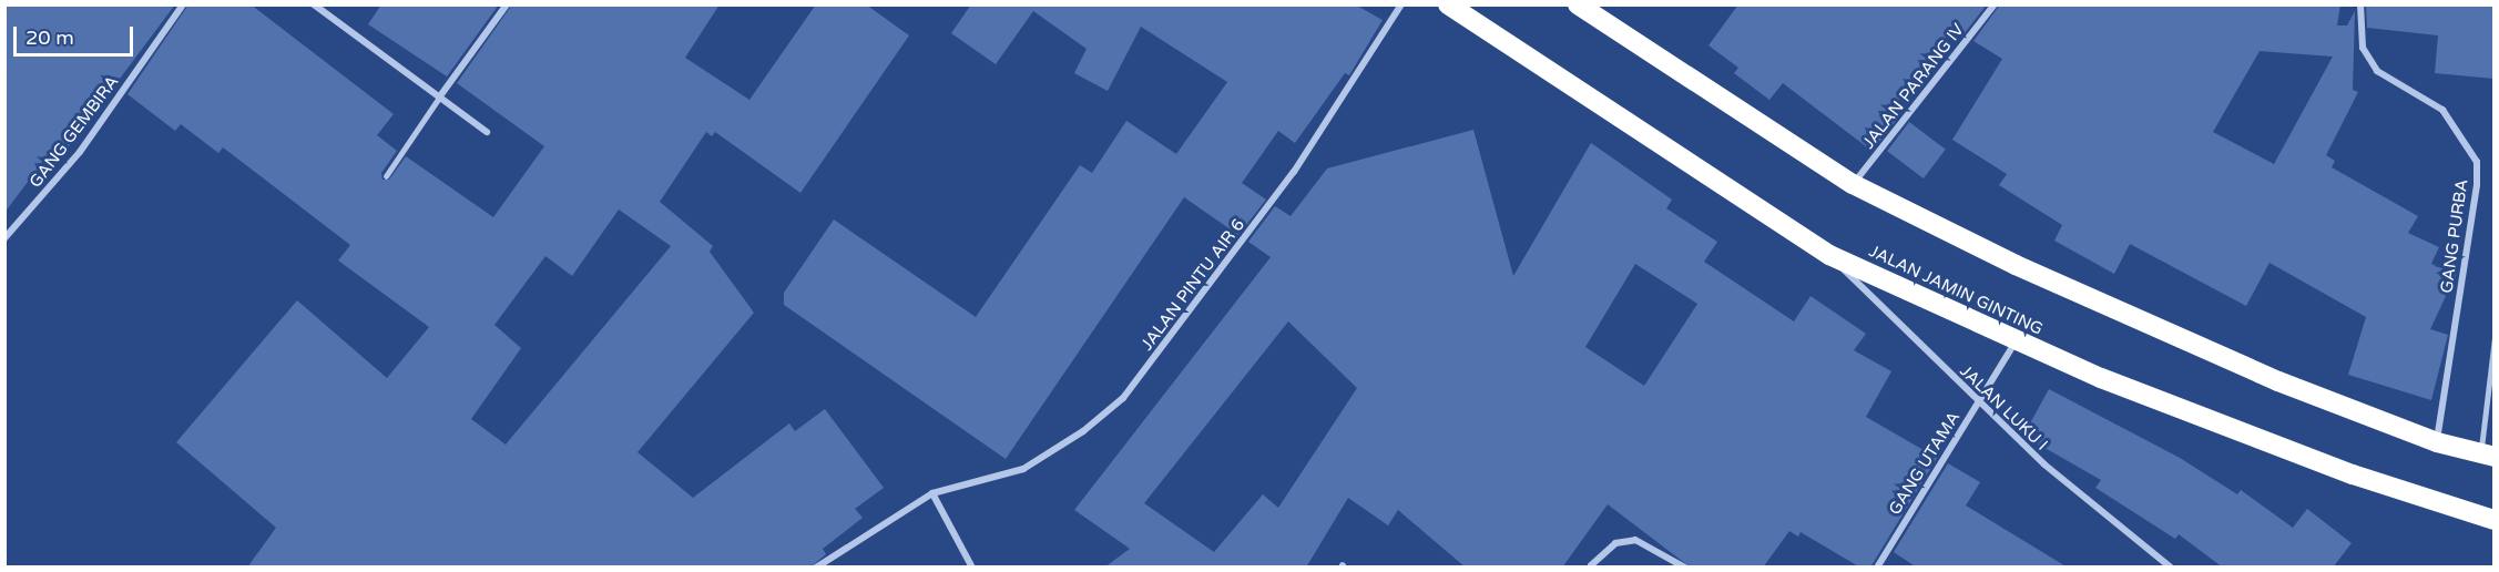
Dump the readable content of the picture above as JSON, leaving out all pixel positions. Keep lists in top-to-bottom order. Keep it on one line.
{"streets":{"highway":["JALAN JAMIN GINTING"],"street":["JALAN PARANG IV","GANG GEMBIRA","GANG PURBA","JALAN PINTU AIR 6","JALAN LUKU I","GANG UTAMA"]},"crossings":[["JALAN JAMIN GINTING","JALAN LUKU I"],["JALAN JAMIN GINTING","GANG UTAMA"],["JALAN LUKU I","GANG UTAMA"]],"scale_bar":"20 m"}
